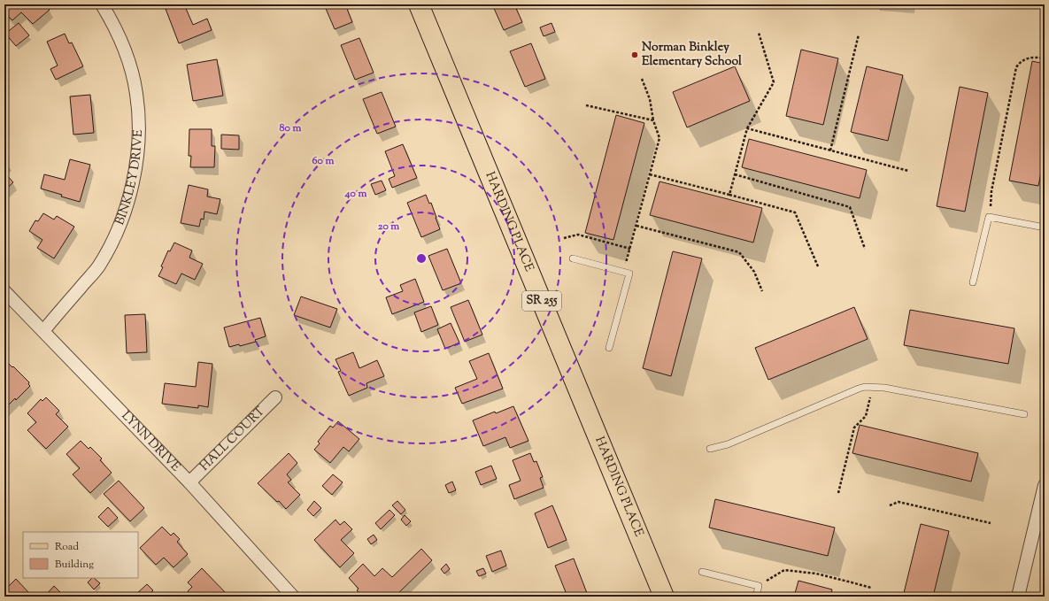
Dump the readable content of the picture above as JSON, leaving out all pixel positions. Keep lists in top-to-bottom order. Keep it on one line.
{"streets":{"main road":["HARDING PLACE","SR 255"],"street":["BINKLEY DRIVE","HALL COURT","LYNN DRIVE"]},"crossings":[["BINKLEY DRIVE","LYNN DRIVE"],["HALL COURT","LYNN DRIVE"]],"places":["Norman Binkley Elementary School"],"legend":["Road","Building"],"rings":["80 m","60 m","40 m","20 m"]}
